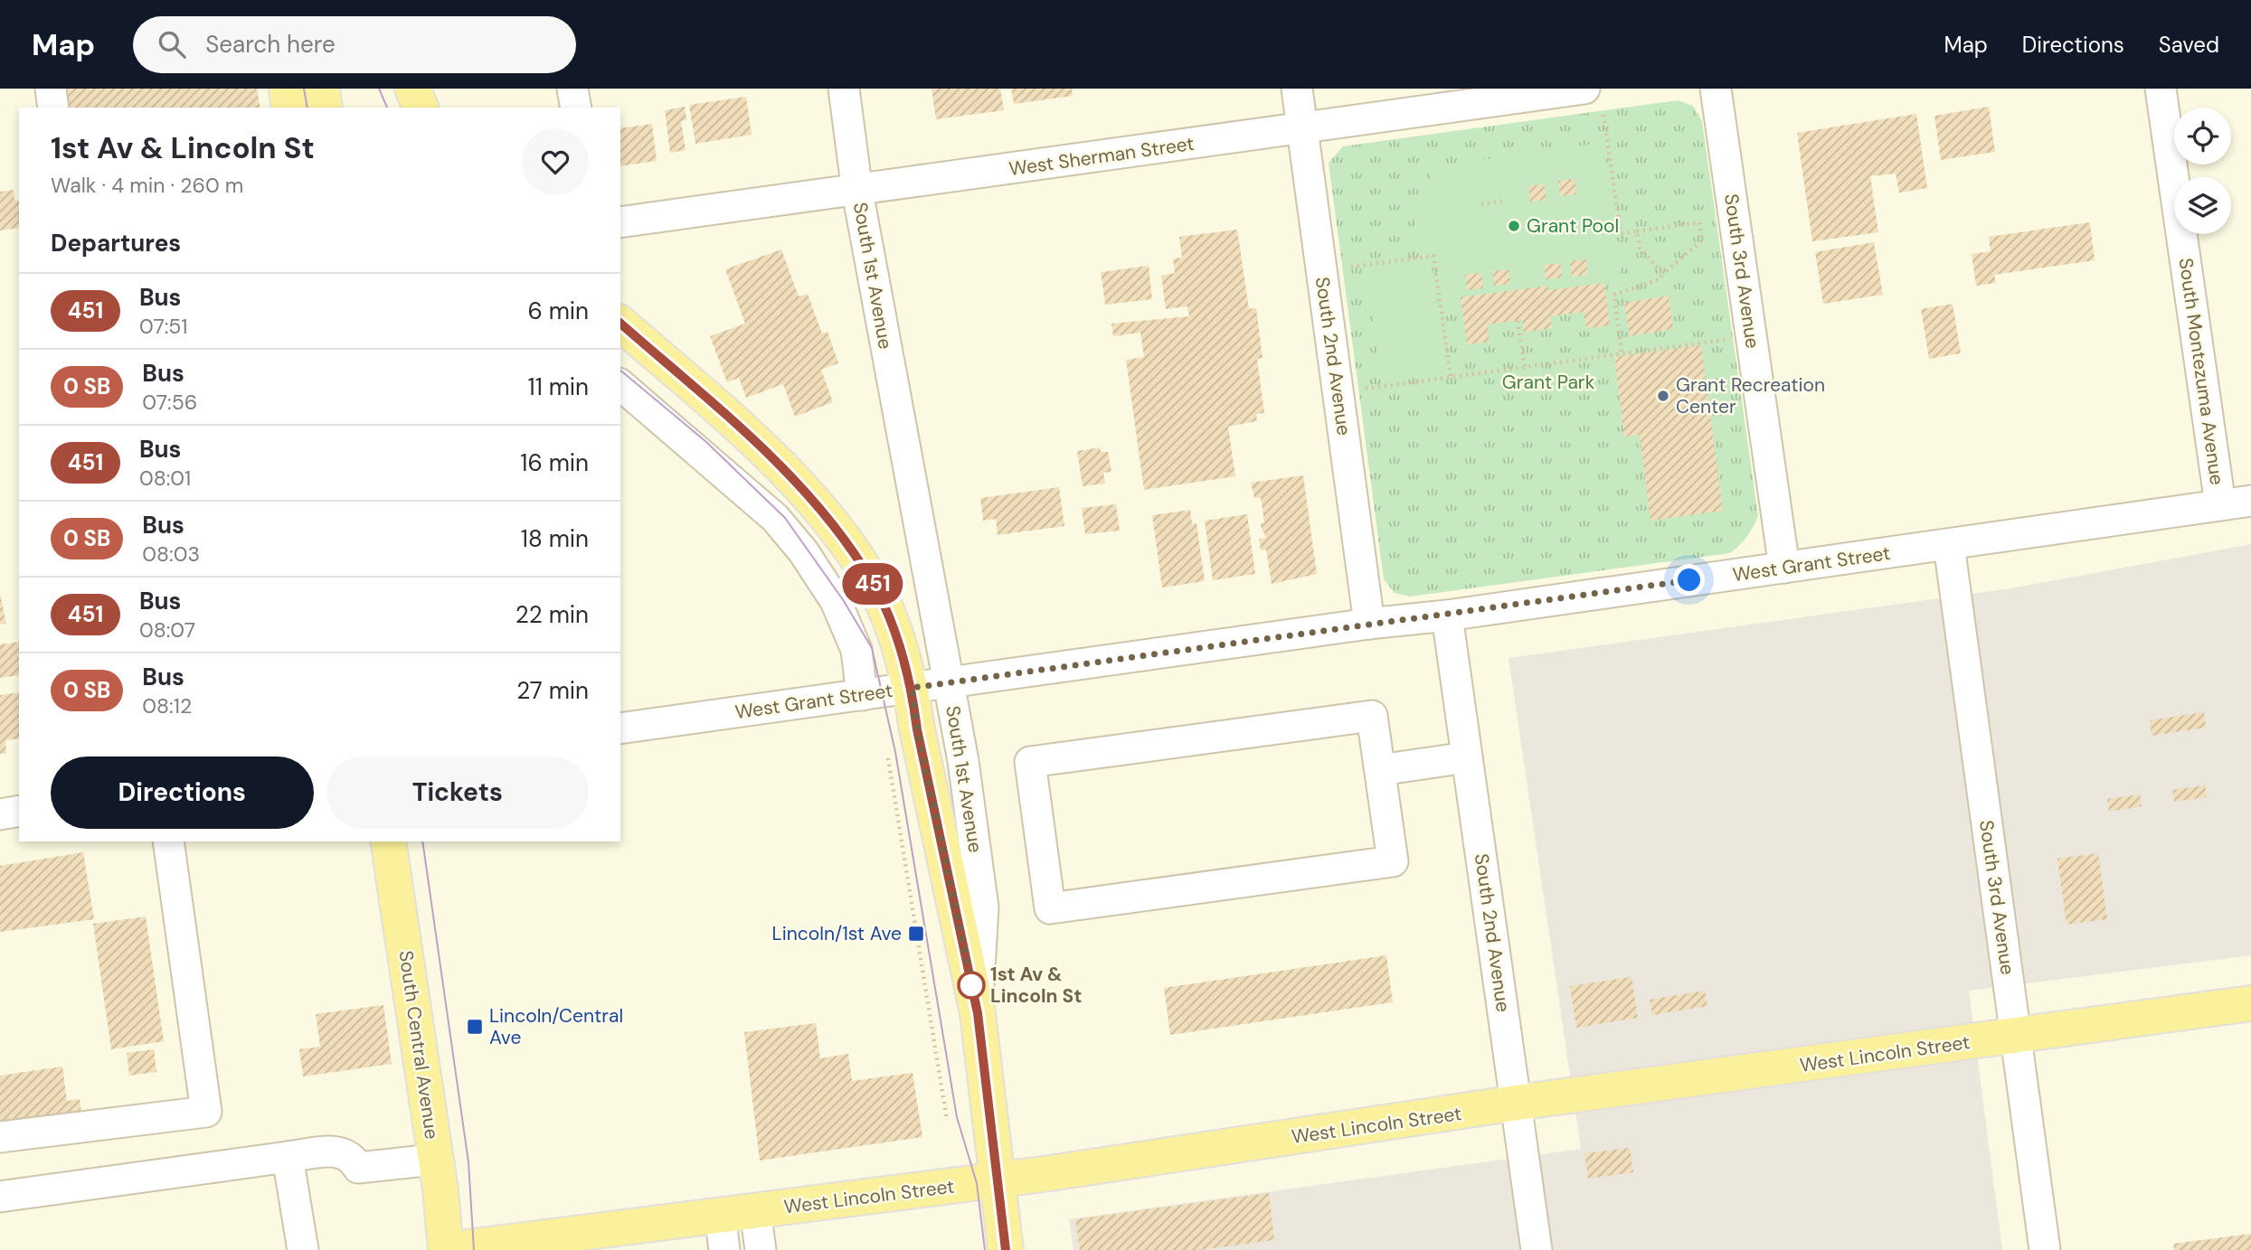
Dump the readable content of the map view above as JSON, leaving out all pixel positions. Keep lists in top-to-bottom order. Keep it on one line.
{"streets":{"main road":["South 1st Avenue","South Central Avenue","West Lincoln Street"],"street":["West Sherman Street","South 3rd Avenue","South 2nd Avenue","South Montezuma Avenue","West Grant Street"]},"crossings":[["West Sherman Street","South 1st Avenue"],["West Sherman Street","South 2nd Avenue"],["South 3rd Avenue","West Grant Street"],["South 3rd Avenue","West Lincoln Street"],["South 1st Avenue","West Grant Street"],["South 1st Avenue","West Lincoln Street"],["South 2nd Avenue","West Grant Street"],["South 2nd Avenue","West Lincoln Street"],["South Montezuma Avenue","West Grant Street"],["South Central Avenue","West Lincoln Street"]],"parks":["Grant Park"],"places":{"other":["Grant Pool","Grant Recreation Center","1st Av & Lincoln St"],"transit":["Lincoln/1st Ave","Lincoln/Central Ave"]},"lines":["bus line 451"],"page":{"header":"Map","search":"Search here","nav":["Map","Directions","Saved"],"on_map":"451","heading":[["1st Av & Lincoln St","Walk · 4 min · 260 m"],"Departures"],"list":[{"mark":"451","name":"Bus","note":"07:51","value":"6 min"},{"mark":"0 SB","name":"Bus","note":"07:56","value":"11 min"},{"mark":"451","name":"Bus","note":"08:01","value":"16 min"},{"mark":"0 SB","name":"Bus","note":"08:03","value":"18 min"},{"mark":"451","name":"Bus","note":"08:07","value":"22 min"},{"mark":"0 SB","name":"Bus","note":"08:12","value":"27 min"}],"buttons":["Directions","Tickets"]}}
